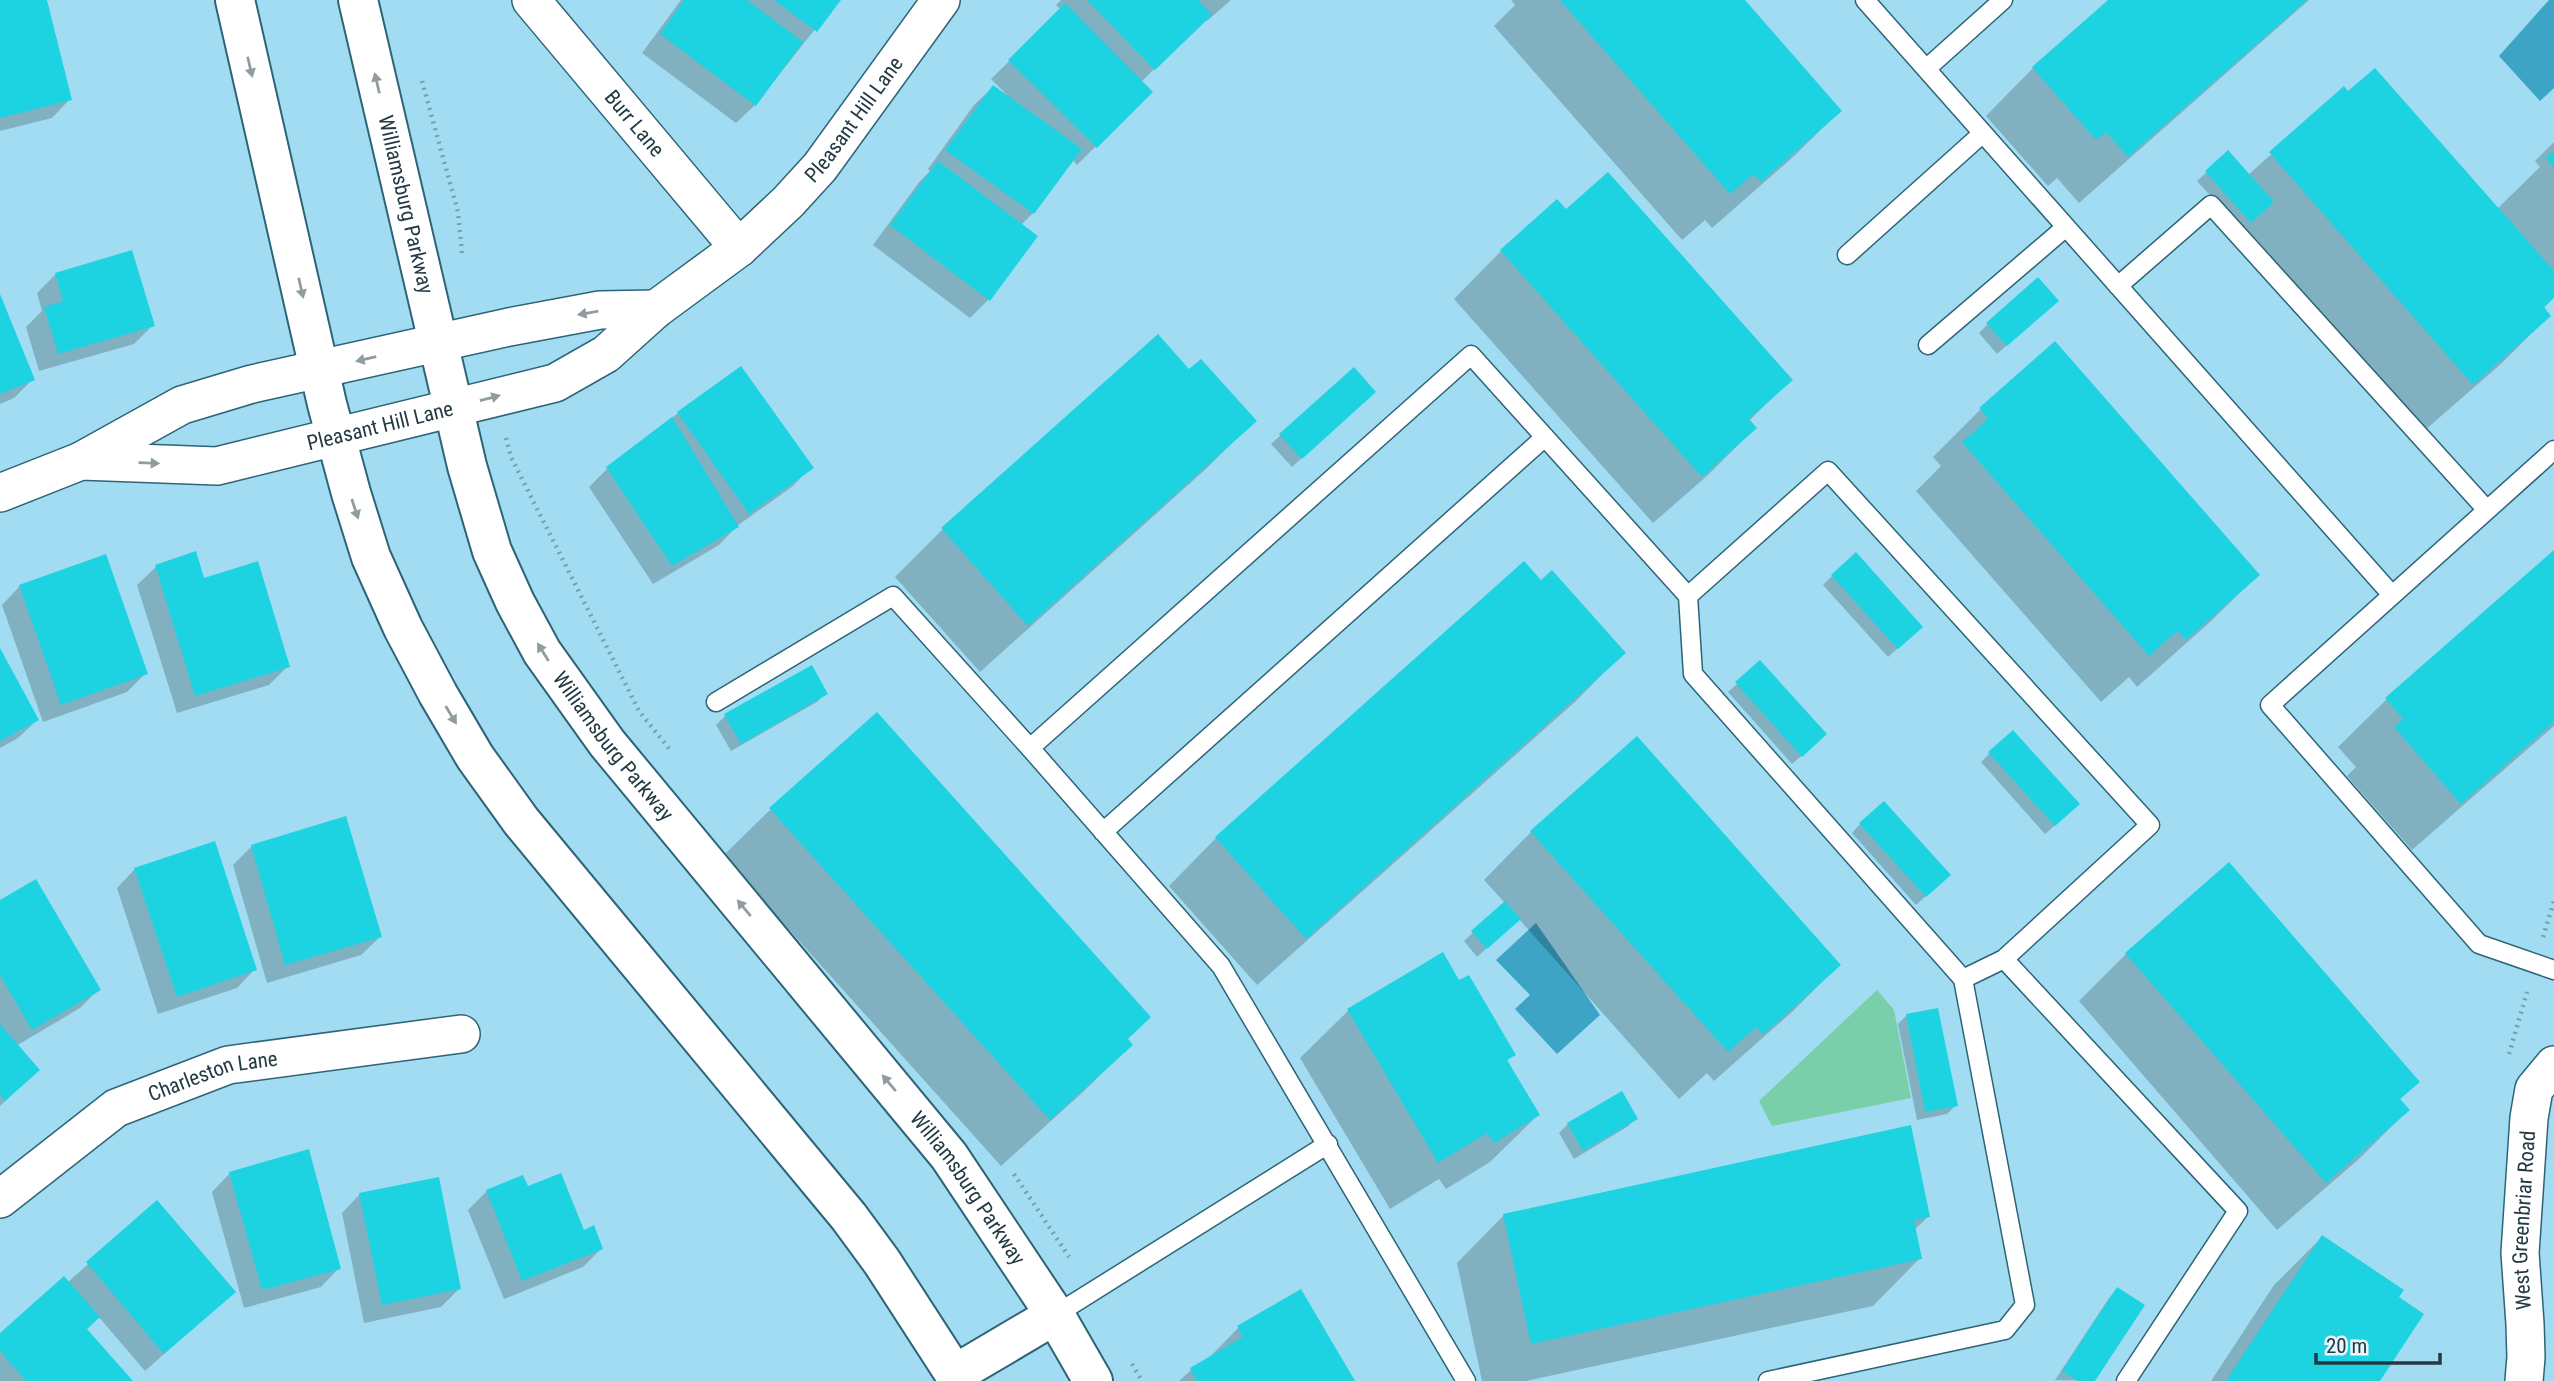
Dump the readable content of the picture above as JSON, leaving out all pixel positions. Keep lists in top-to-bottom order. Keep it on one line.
{"streets":{"street":["Pleasant Hill Lane","Burr Lane","Williamsburg Parkway","Charleston Lane","West Greenbriar Road"]},"crossings":[["Pleasant Hill Lane","Burr Lane"],["Pleasant Hill Lane","Williamsburg Parkway"]],"scale_bar":"20 m"}
